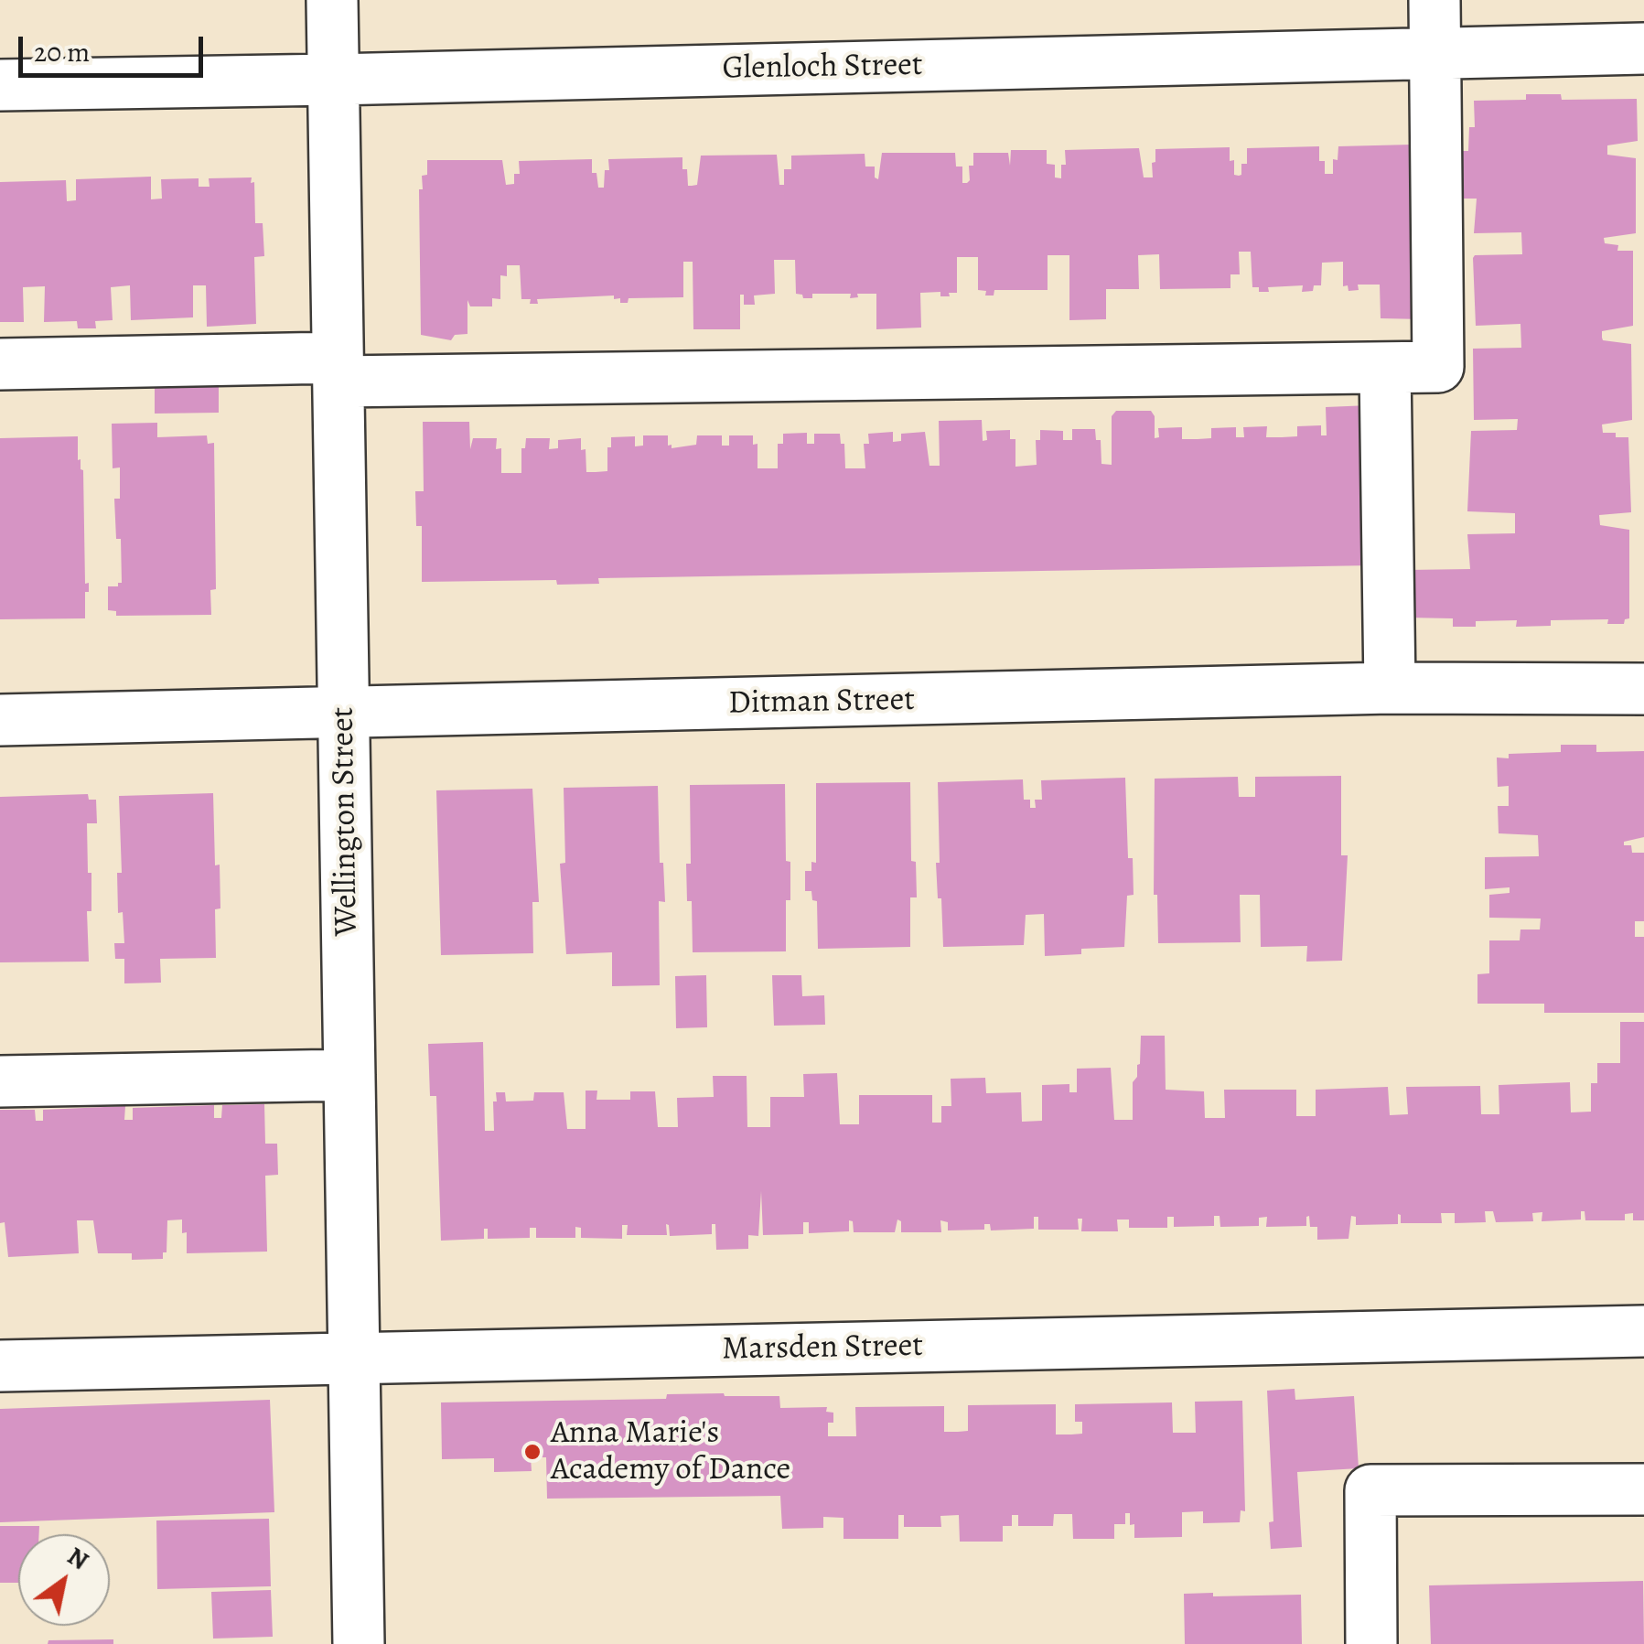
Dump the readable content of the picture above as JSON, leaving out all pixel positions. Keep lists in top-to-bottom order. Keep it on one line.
{"streets":{"street":["Glenloch Street","Ditman Street","Wellington Street","Marsden Street"]},"crossings":[["Glenloch Street","Wellington Street"],["Ditman Street","Wellington Street"],["Wellington Street","Marsden Street"]],"places":["Anna Marie's Academy of Dance"],"scale_bar":"20 m","north":"top right"}
